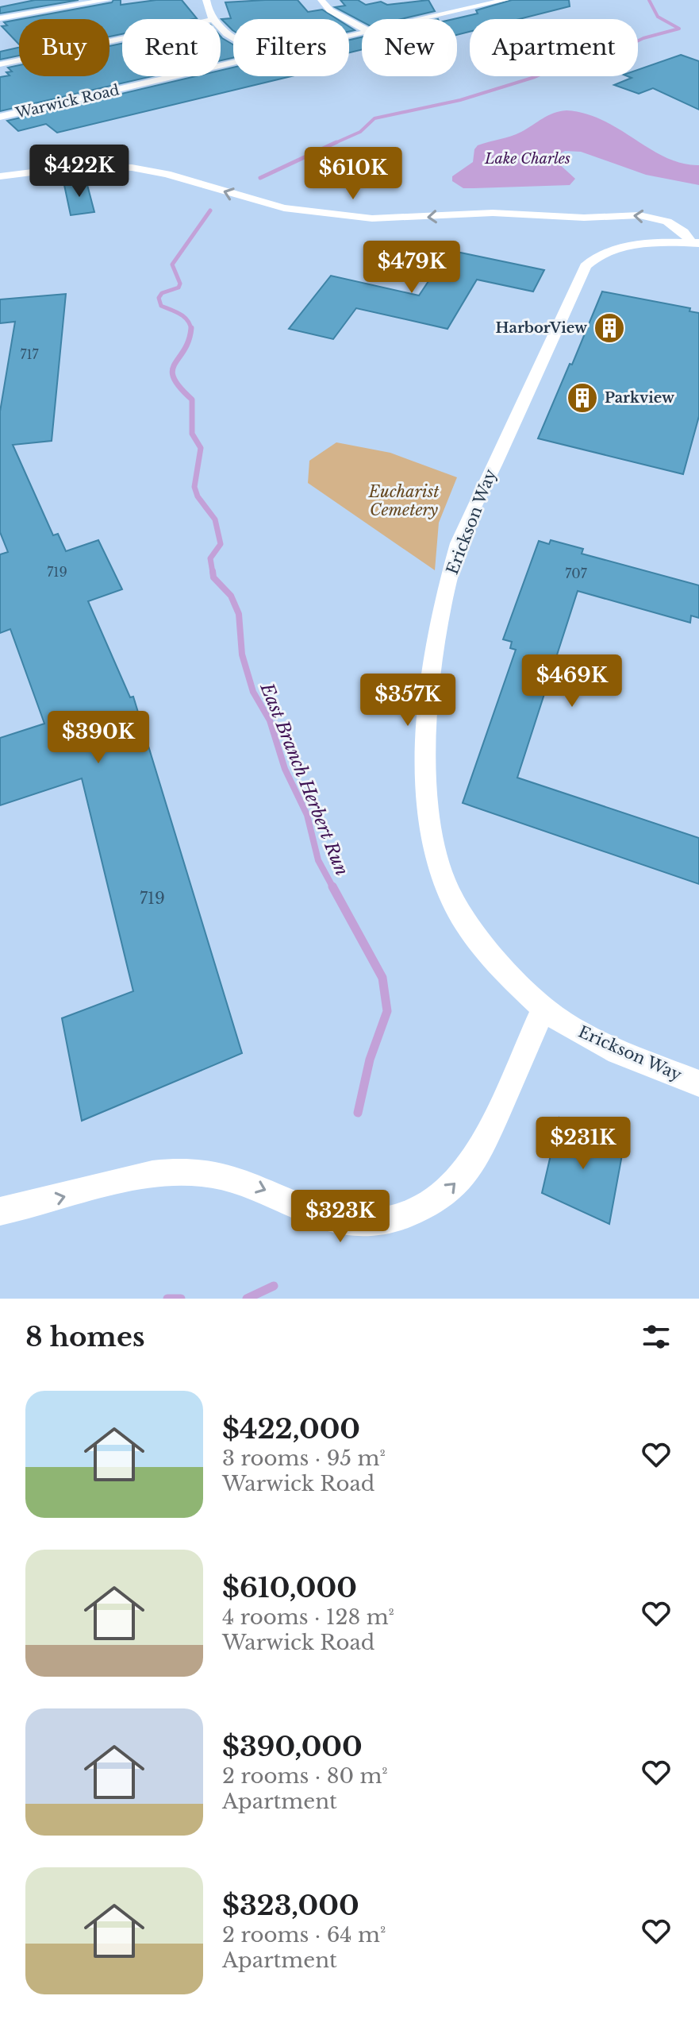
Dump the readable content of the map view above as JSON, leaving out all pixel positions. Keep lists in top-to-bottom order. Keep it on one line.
{"streets":{"street":["Warwick Road","Erickson Way"]},"water":["Lake Charles","East Branch Herbert Run"],"parks":["Eucharist Cemetery"],"places":{"building":["HarborView","Parkview"]},"house_numbers":["717","719","707","719"],"page":{"chip":["Buy","Rent","Filters","New","Apartment"],"price":["$422K","$610K","$479K","$469K","$357K","$390K","$231K","$323K"],"heading":"8 homes","list":[{"name":"$422,000","note":"3 rooms · 95 m² · Warwick Road"},{"name":"$610,000","note":"4 rooms · 128 m² · Warwick Road"},{"name":"$390,000","note":"2 rooms · 80 m² · Apartment"},{"name":"$323,000","note":"2 rooms · 64 m² · Apartment"}]}}
